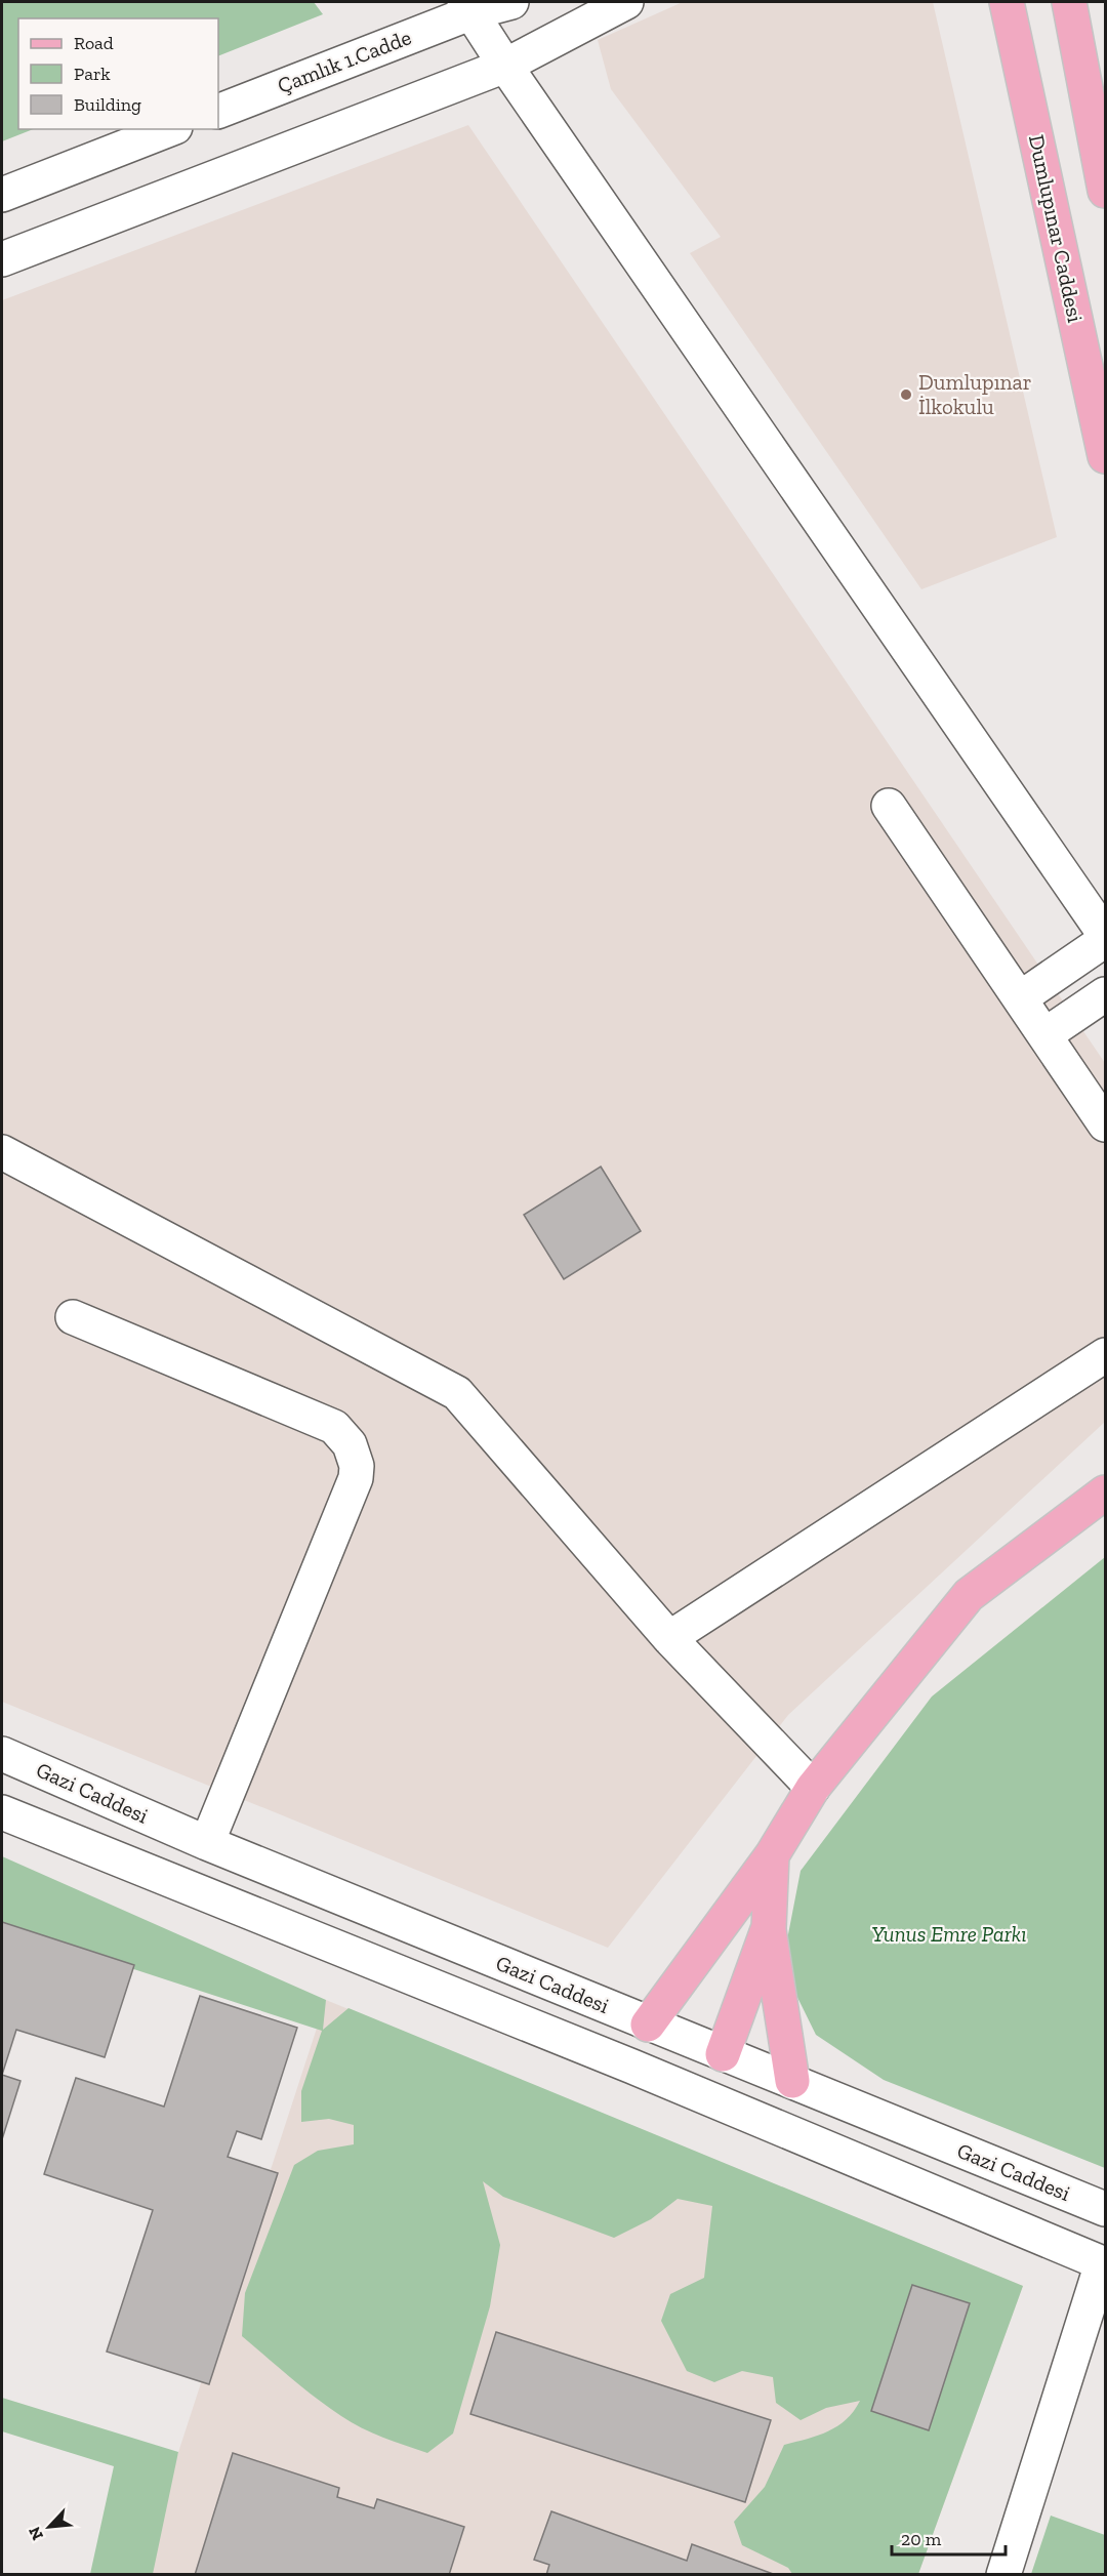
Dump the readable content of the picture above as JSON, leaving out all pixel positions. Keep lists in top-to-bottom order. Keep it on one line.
{"streets":{"main road":["Dumlupınar Caddesi"],"street":["Çamlık 1.Cadde","Gazi Caddesi"]},"parks":["Yunus Emre Parkı"],"places":["Dumlupınar İlkokulu"],"legend":["Road","Park","Building"],"scale_bar":"20 m","north":"bottom left"}
